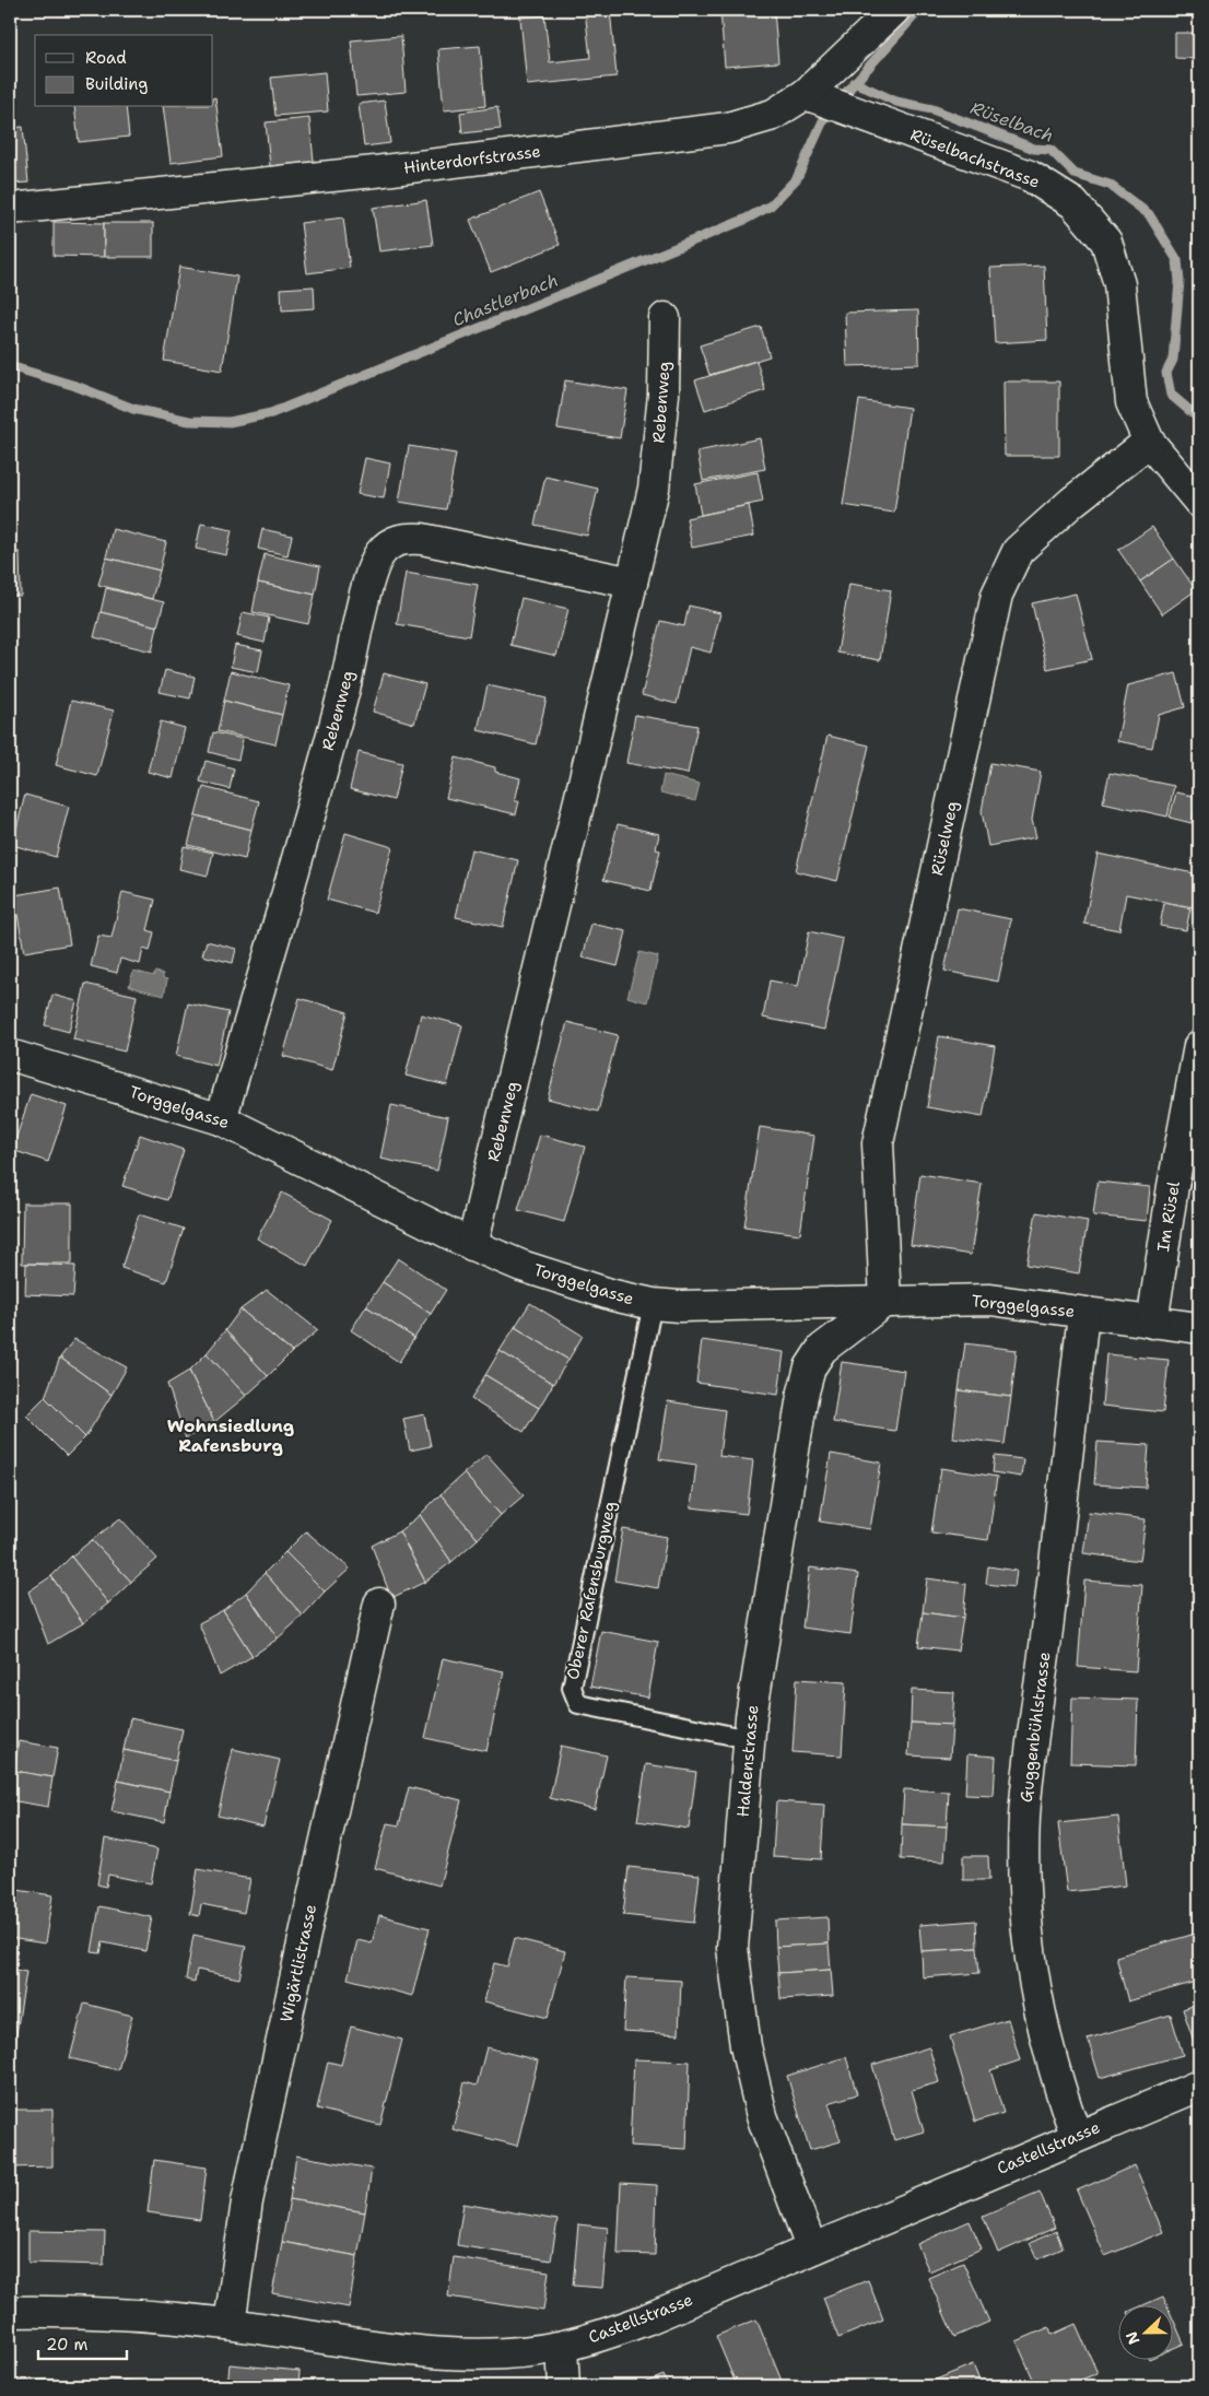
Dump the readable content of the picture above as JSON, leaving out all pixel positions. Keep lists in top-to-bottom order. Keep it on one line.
{"streets":{"street":["Rüselbachstrasse","Hinterdorfstrasse","Rebenweg","Rüselweg","Torggelgasse","Im Rüsel","Guggenbühlstrasse","Haldenstrasse","Wigärtlistrasse","Castellstrasse"],"lane":["Oberer Rafensburgweg"]},"crossings":[["Rüselbachstrasse","Hinterdorfstrasse"],["Rüselbachstrasse","Rüselweg"],["Rebenweg","Torggelgasse"],["Rüselweg","Torggelgasse"],["Rüselweg","Haldenstrasse"],["Torggelgasse","Im Rüsel"],["Torggelgasse","Oberer Rafensburgweg"],["Torggelgasse","Guggenbühlstrasse"],["Torggelgasse","Haldenstrasse"],["Oberer Rafensburgweg","Haldenstrasse"],["Guggenbühlstrasse","Castellstrasse"],["Haldenstrasse","Castellstrasse"],["Wigärtlistrasse","Castellstrasse"]],"districts":["Wohnsiedlung Rafensburg"],"water":["Rüselbach","Chastlerbach"],"legend":["Road","Building"],"scale_bar":"20 m","north":"left"}
